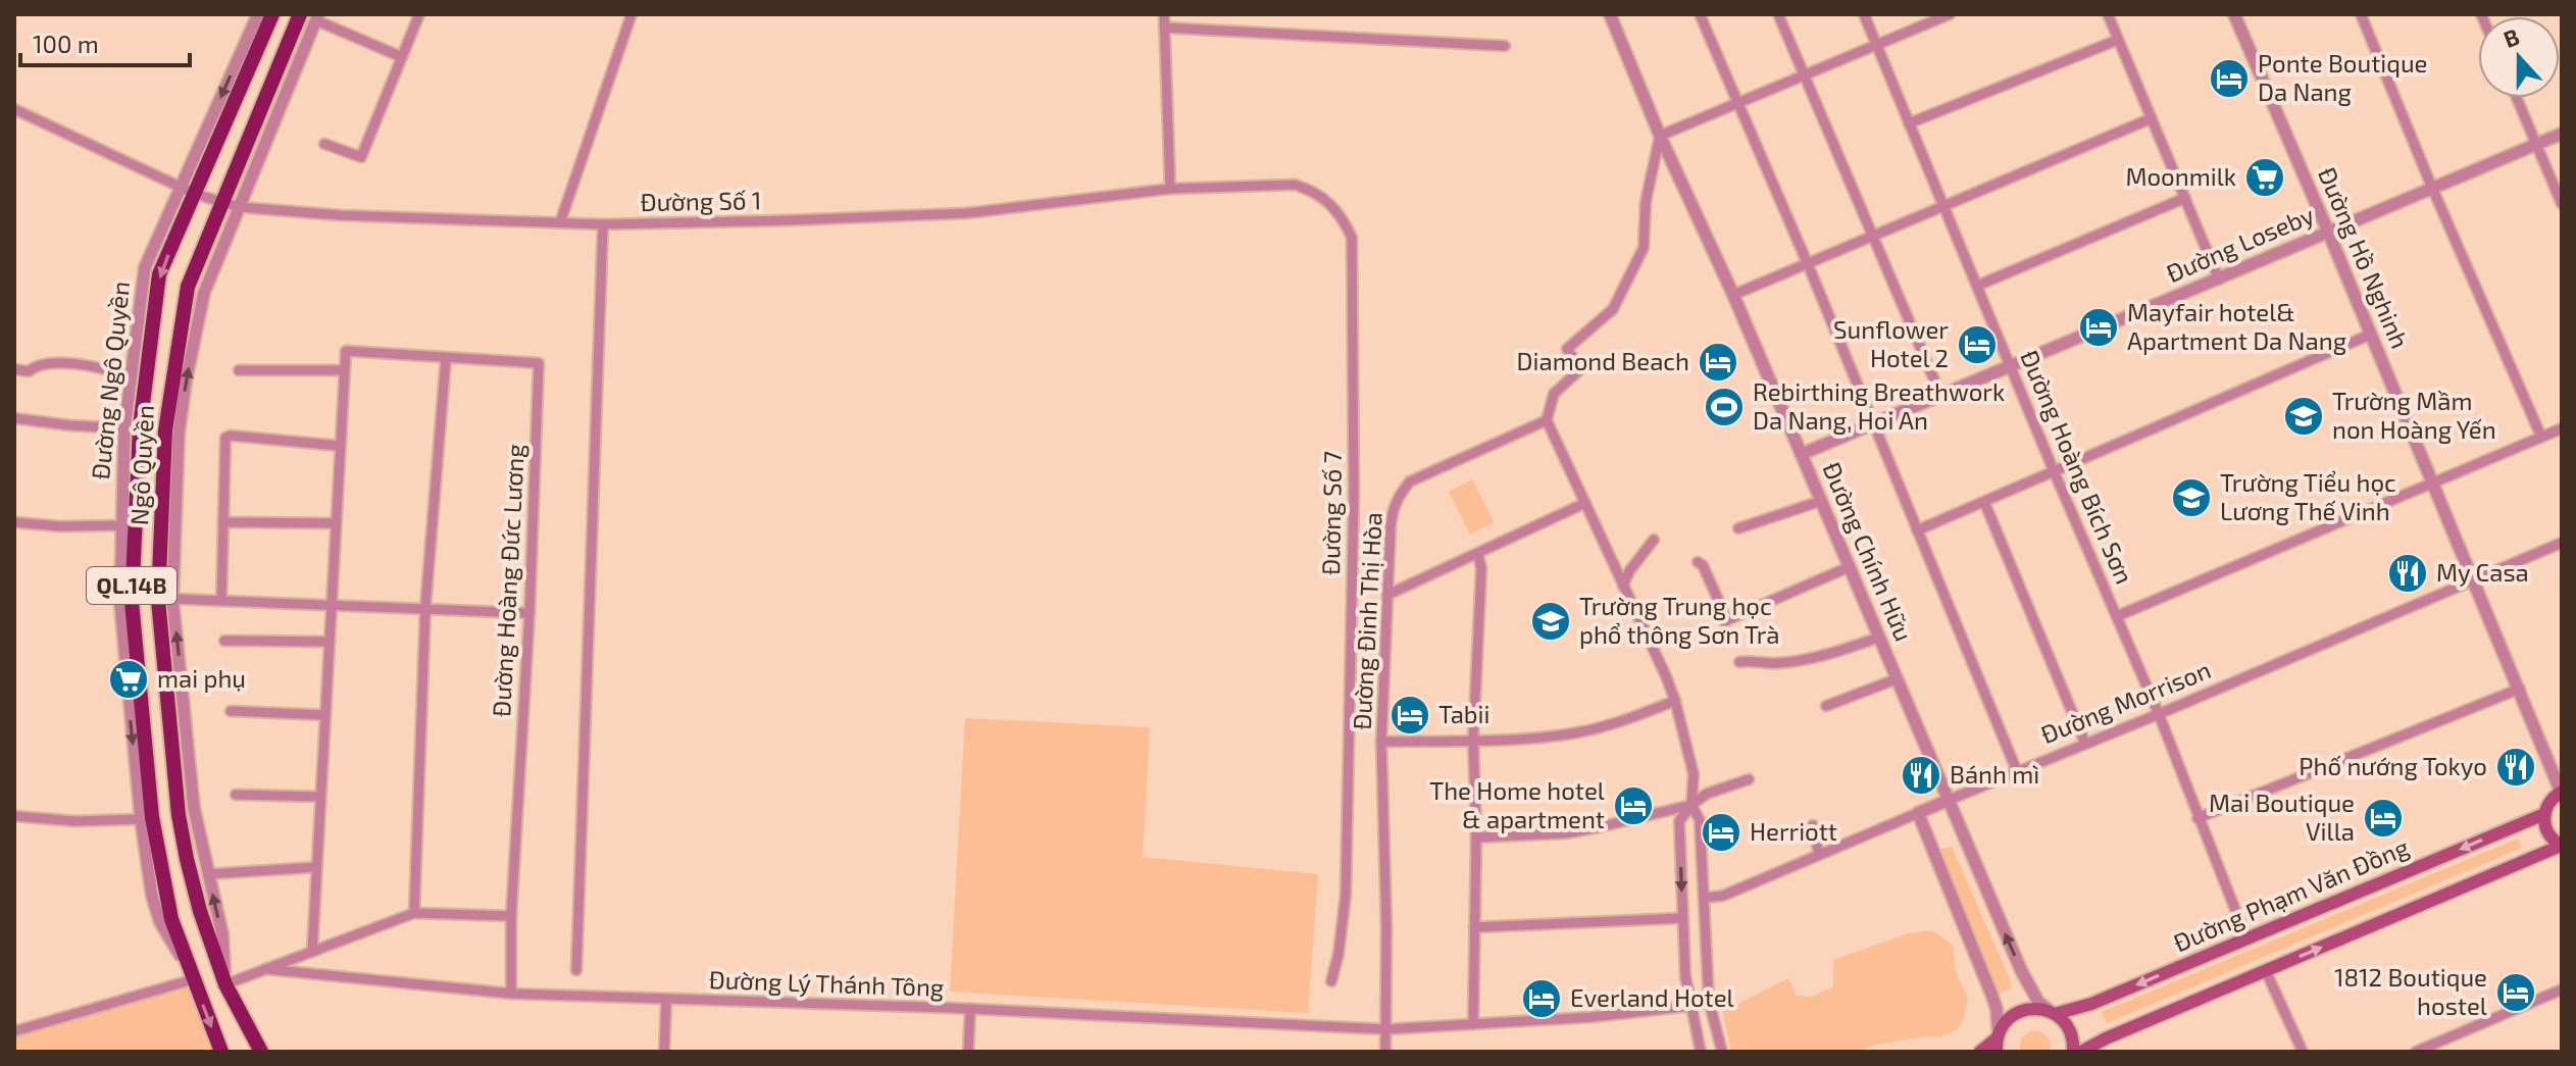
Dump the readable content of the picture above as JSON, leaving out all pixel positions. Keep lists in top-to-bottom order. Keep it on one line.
{"streets":{"highway":["Đường Ngô Quyền","Ngô Quyền","QL.14B"],"main road":["Đường Phạm Văn Đồng"],"street":["Đường Số 1","Đường Loseby","Đường Hồ Nghinh","Đường Hoàng Bích Sơn","Đường Số 7","Đường Chính Hữu","Đường Hoàng Đức Lương","Đường Đinh Thị Hòa","Đường Morrison","Đường Lý Thánh Tông"]},"crossings":[["Đường Số 1","Đường Ngô Quyền"],["Đường Số 1","Ngô Quyền"],["Đường Số 1","Đường Số 7"],["Đường Loseby","Đường Hồ Nghinh"],["Đường Loseby","Đường Hoàng Bích Sơn"],["Đường Loseby","Đường Chính Hữu"],["Đường Hồ Nghinh","Đường Morrison"],["Đường Ngô Quyền","Ngô Quyền"],["Ngô Quyền","QL.14B"],["Đường Hoàng Bích Sơn","Đường Morrison"],["Đường Hoàng Bích Sơn","Đường Phạm Văn Đồng"],["Đường Chính Hữu","Đường Morrison"],["Đường Chính Hữu","Đường Phạm Văn Đồng"],["Đường Hoàng Đức Lương","Đường Lý Thánh Tông"],["Đường Đinh Thị Hòa","Đường Lý Thánh Tông"]],"places":{"hotel":["Ponte Boutique Da Nang","Mayfair hotel& Apartment Da Nang","Sunflower Hotel 2","Diamond Beach","Tabii","The Home hotel & apartment","Mai Boutique Villa","Herriott","1812 Boutique hostel","Everland Hotel"],"supermarket":["Moonmilk","mai phụ"],"sports":["Rebirthing Breathwork Da Nang, Hoi An"],"school or university":["Trường Mầm non Hoàng Yến","Trường Tiểu học Lương Thế Vinh","Trường Trung học phổ thông Sơn Trà"],"restaurant":["My Casa","Phố nướng Tokyo","Bánh mì"]},"scale_bar":"100 m","north":"top"}
